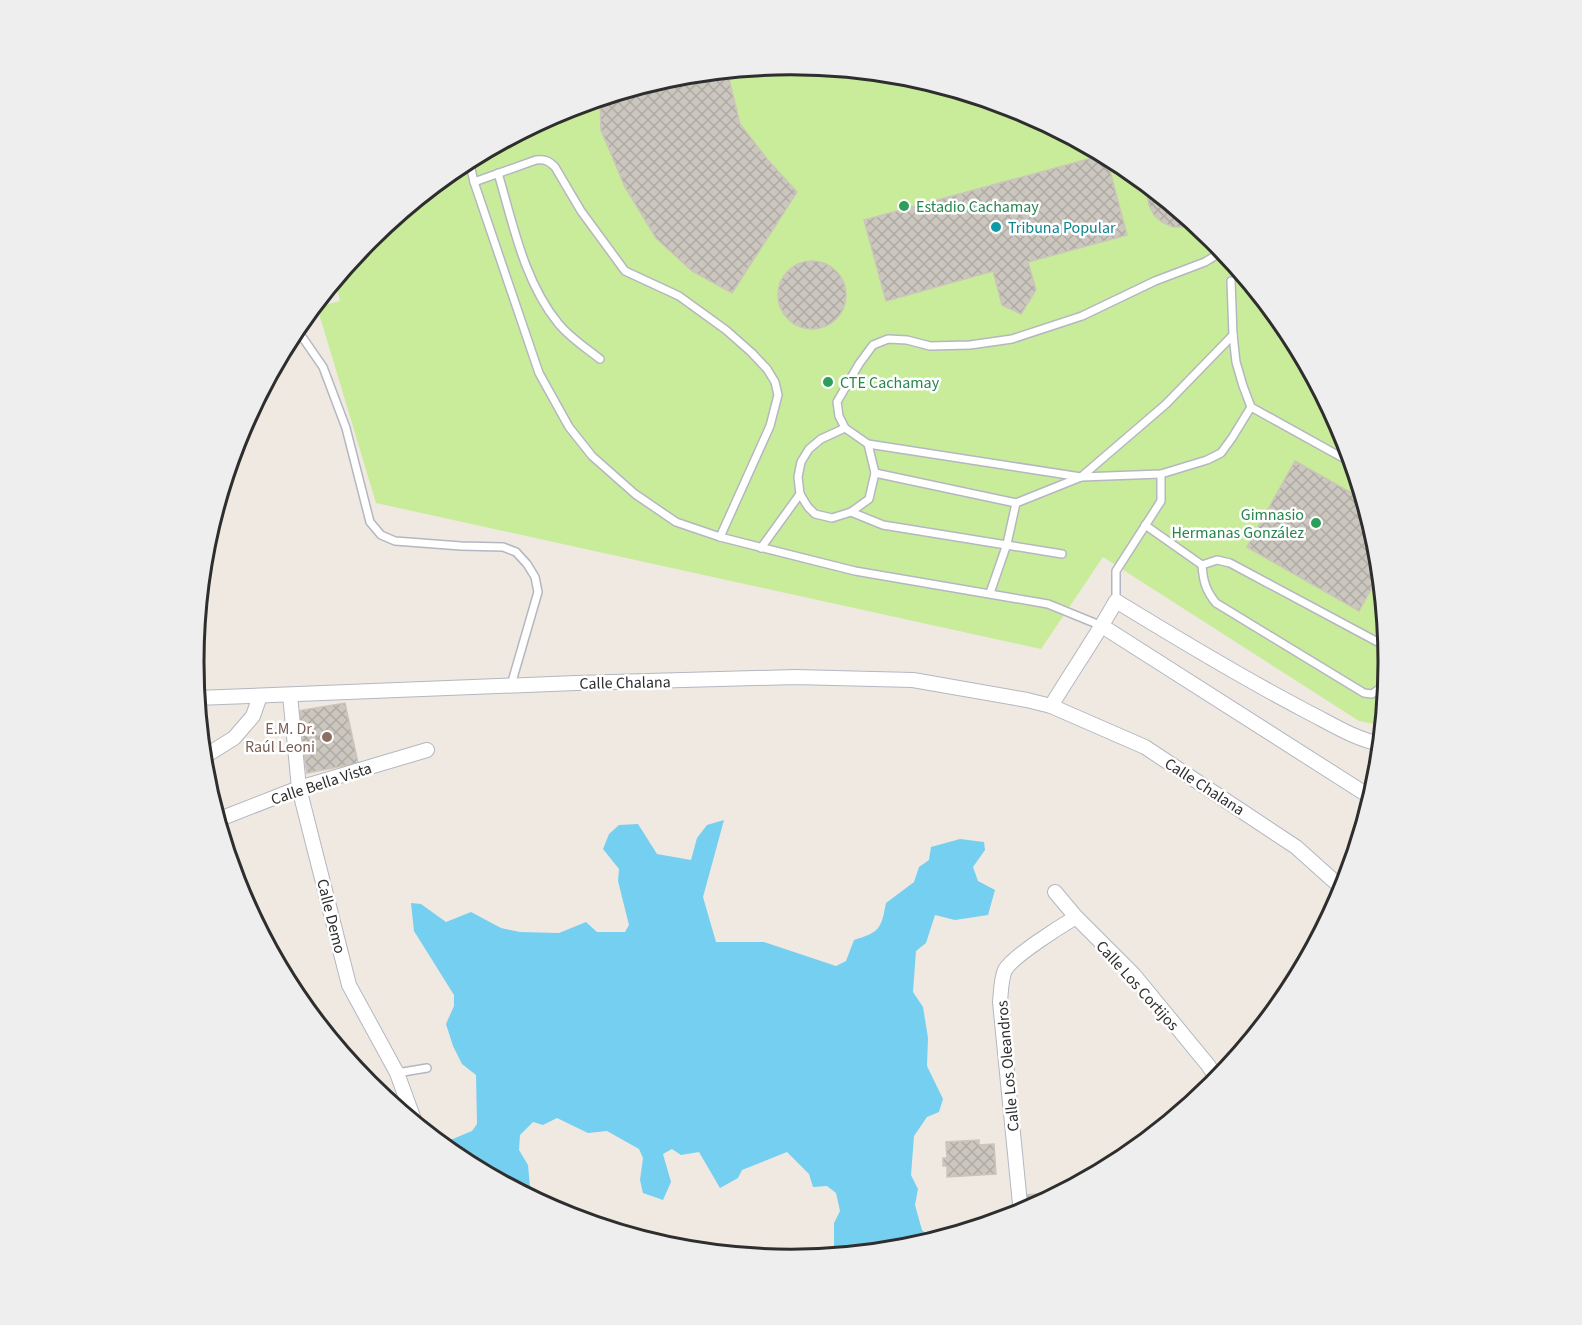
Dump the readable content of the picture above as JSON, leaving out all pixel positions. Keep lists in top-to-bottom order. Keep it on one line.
{"streets":{"street":["Calle Chalana","Calle Bella Vista","Calle Demo","Calle Los Cortijos","Calle Los Oleandros"]},"crossings":[["Calle Chalana","Calle Demo"],["Calle Bella Vista","Calle Demo"],["Calle Los Cortijos","Calle Los Oleandros"]],"places":["Estadio Cachamay","Tribuna Popular","CTE Cachamay","Gimnasio Hermanas González","E.M. Dr. Raúl Leoni"]}
